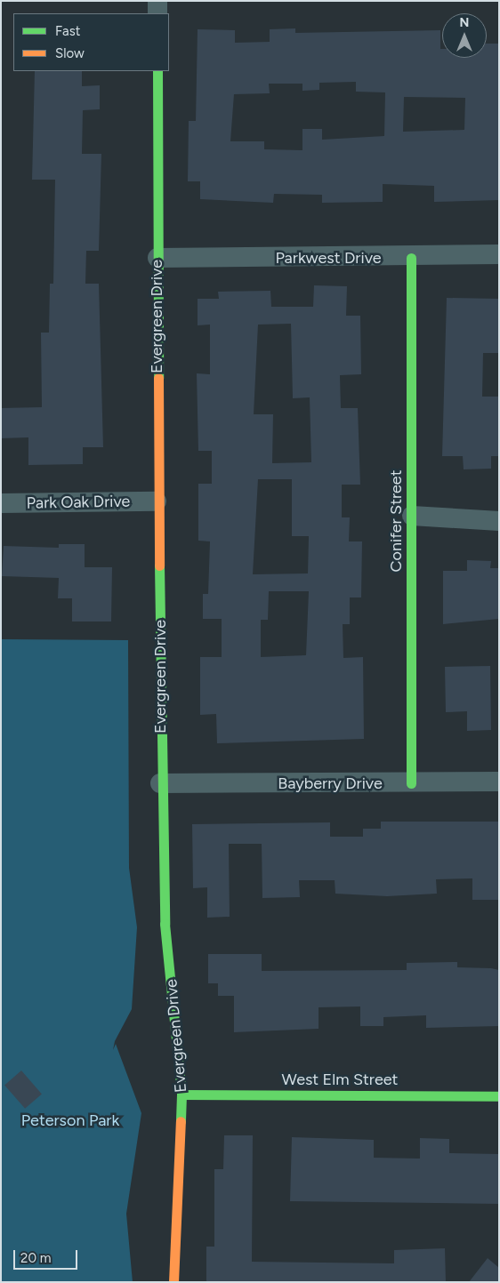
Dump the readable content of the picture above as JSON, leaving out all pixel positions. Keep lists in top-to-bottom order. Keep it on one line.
{"streets":{"street":["Parkwest Drive","Evergreen Drive","Park Oak Drive","Conifer Street","Bayberry Drive","West Elm Street"]},"crossings":[["Parkwest Drive","Evergreen Drive"],["Parkwest Drive","Conifer Street"],["Evergreen Drive","Park Oak Drive"],["Evergreen Drive","Bayberry Drive"],["Evergreen Drive","West Elm Street"],["Conifer Street","Bayberry Drive"]],"parks":["Peterson Park"],"legend":["Fast","Slow"],"scale_bar":"20 m","north":"top"}
